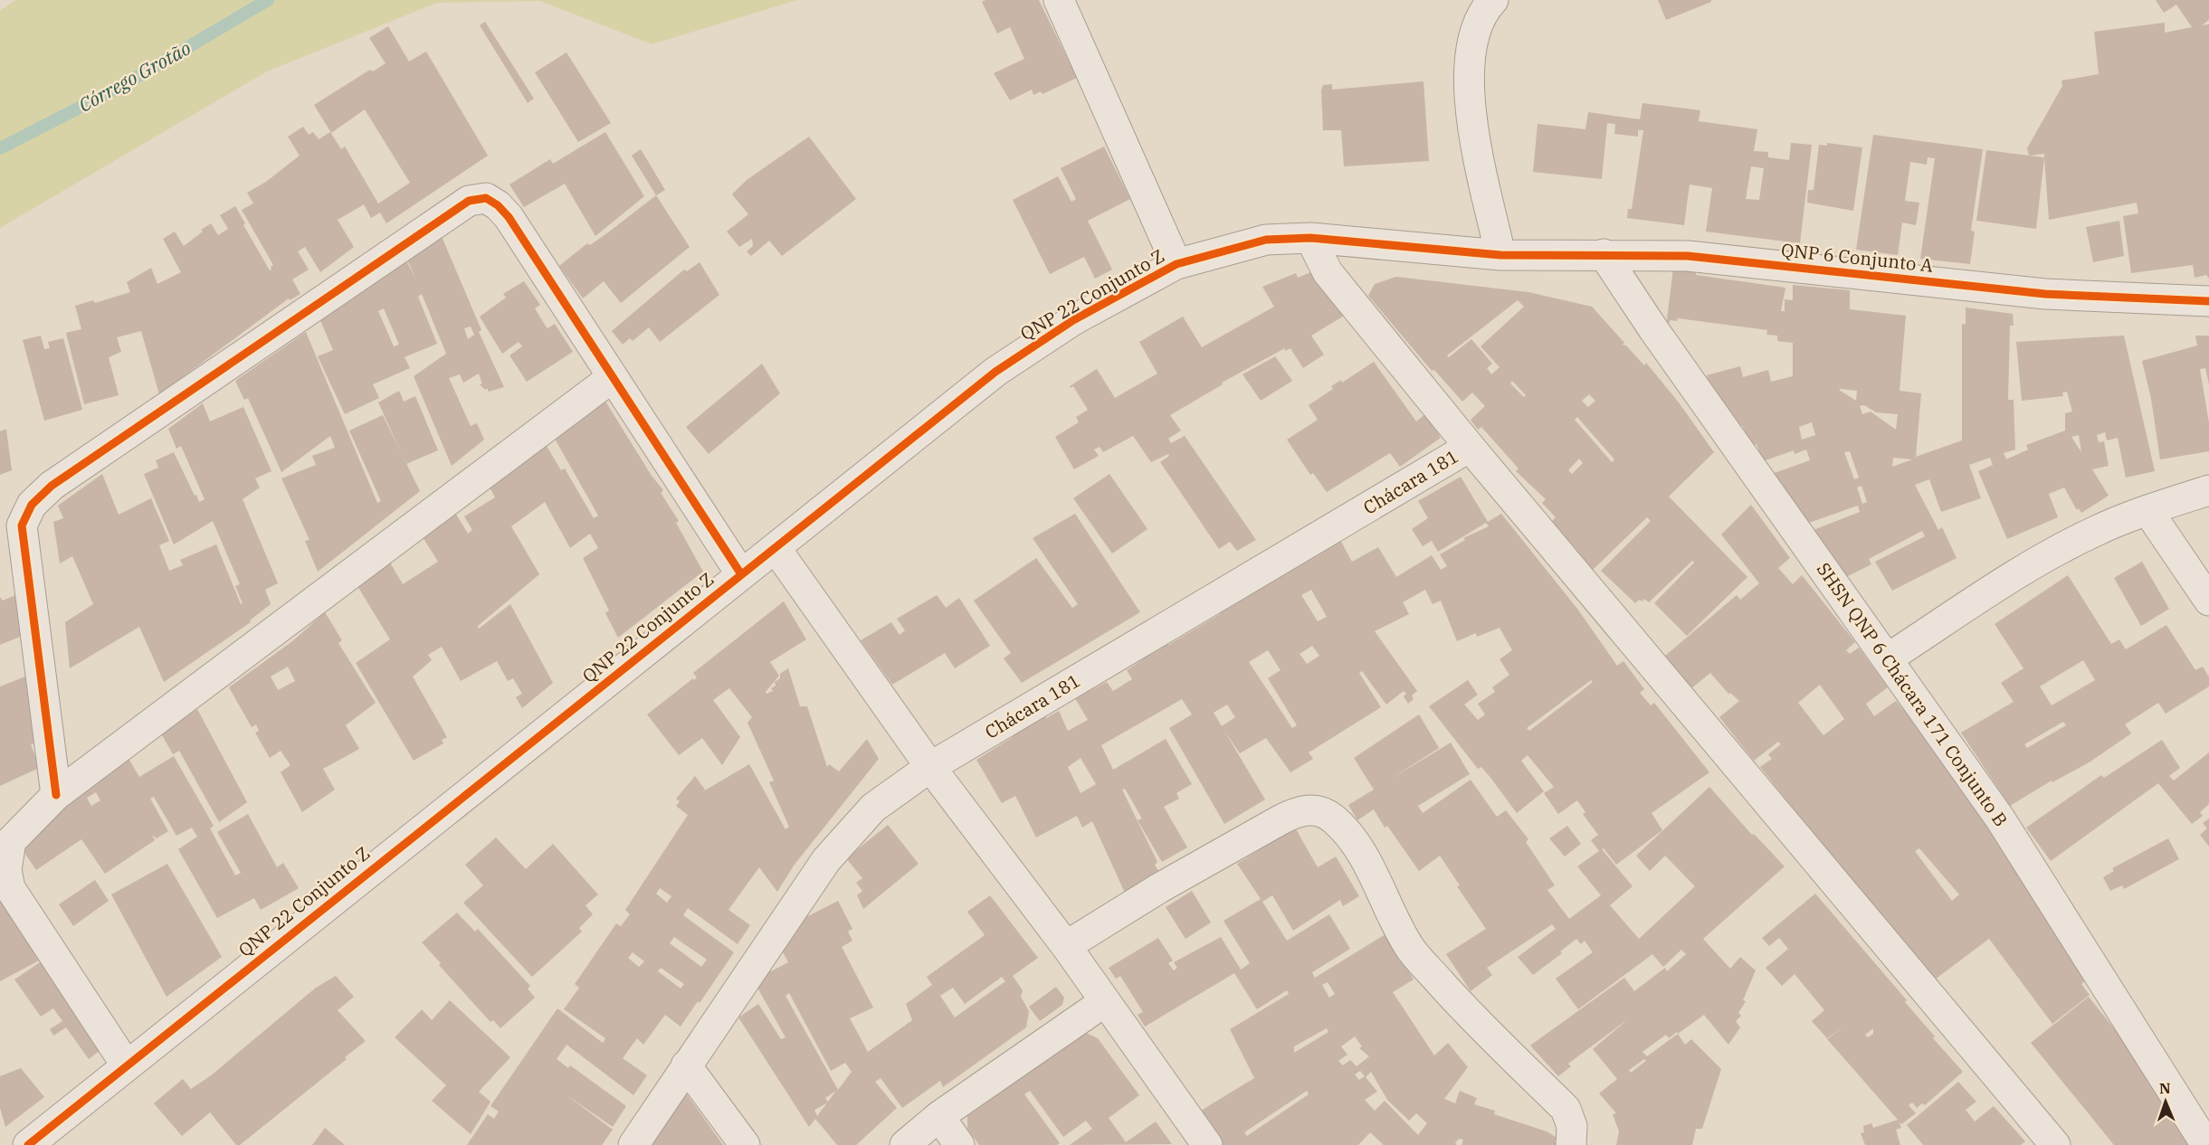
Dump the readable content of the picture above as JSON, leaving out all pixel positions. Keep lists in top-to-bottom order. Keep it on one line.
{"streets":{"street":["QNP 6 Conjunto A","QNP 22 Conjunto Z","Chácara 181","SHSN QNP 6 Chácara 171 Conjunto B"]},"crossings":[["QNP 6 Conjunto A","QNP 22 Conjunto Z"],["QNP 6 Conjunto A","SHSN QNP 6 Chácara 171 Conjunto B"]],"water":["Córrego Grotão"],"north":"top"}
